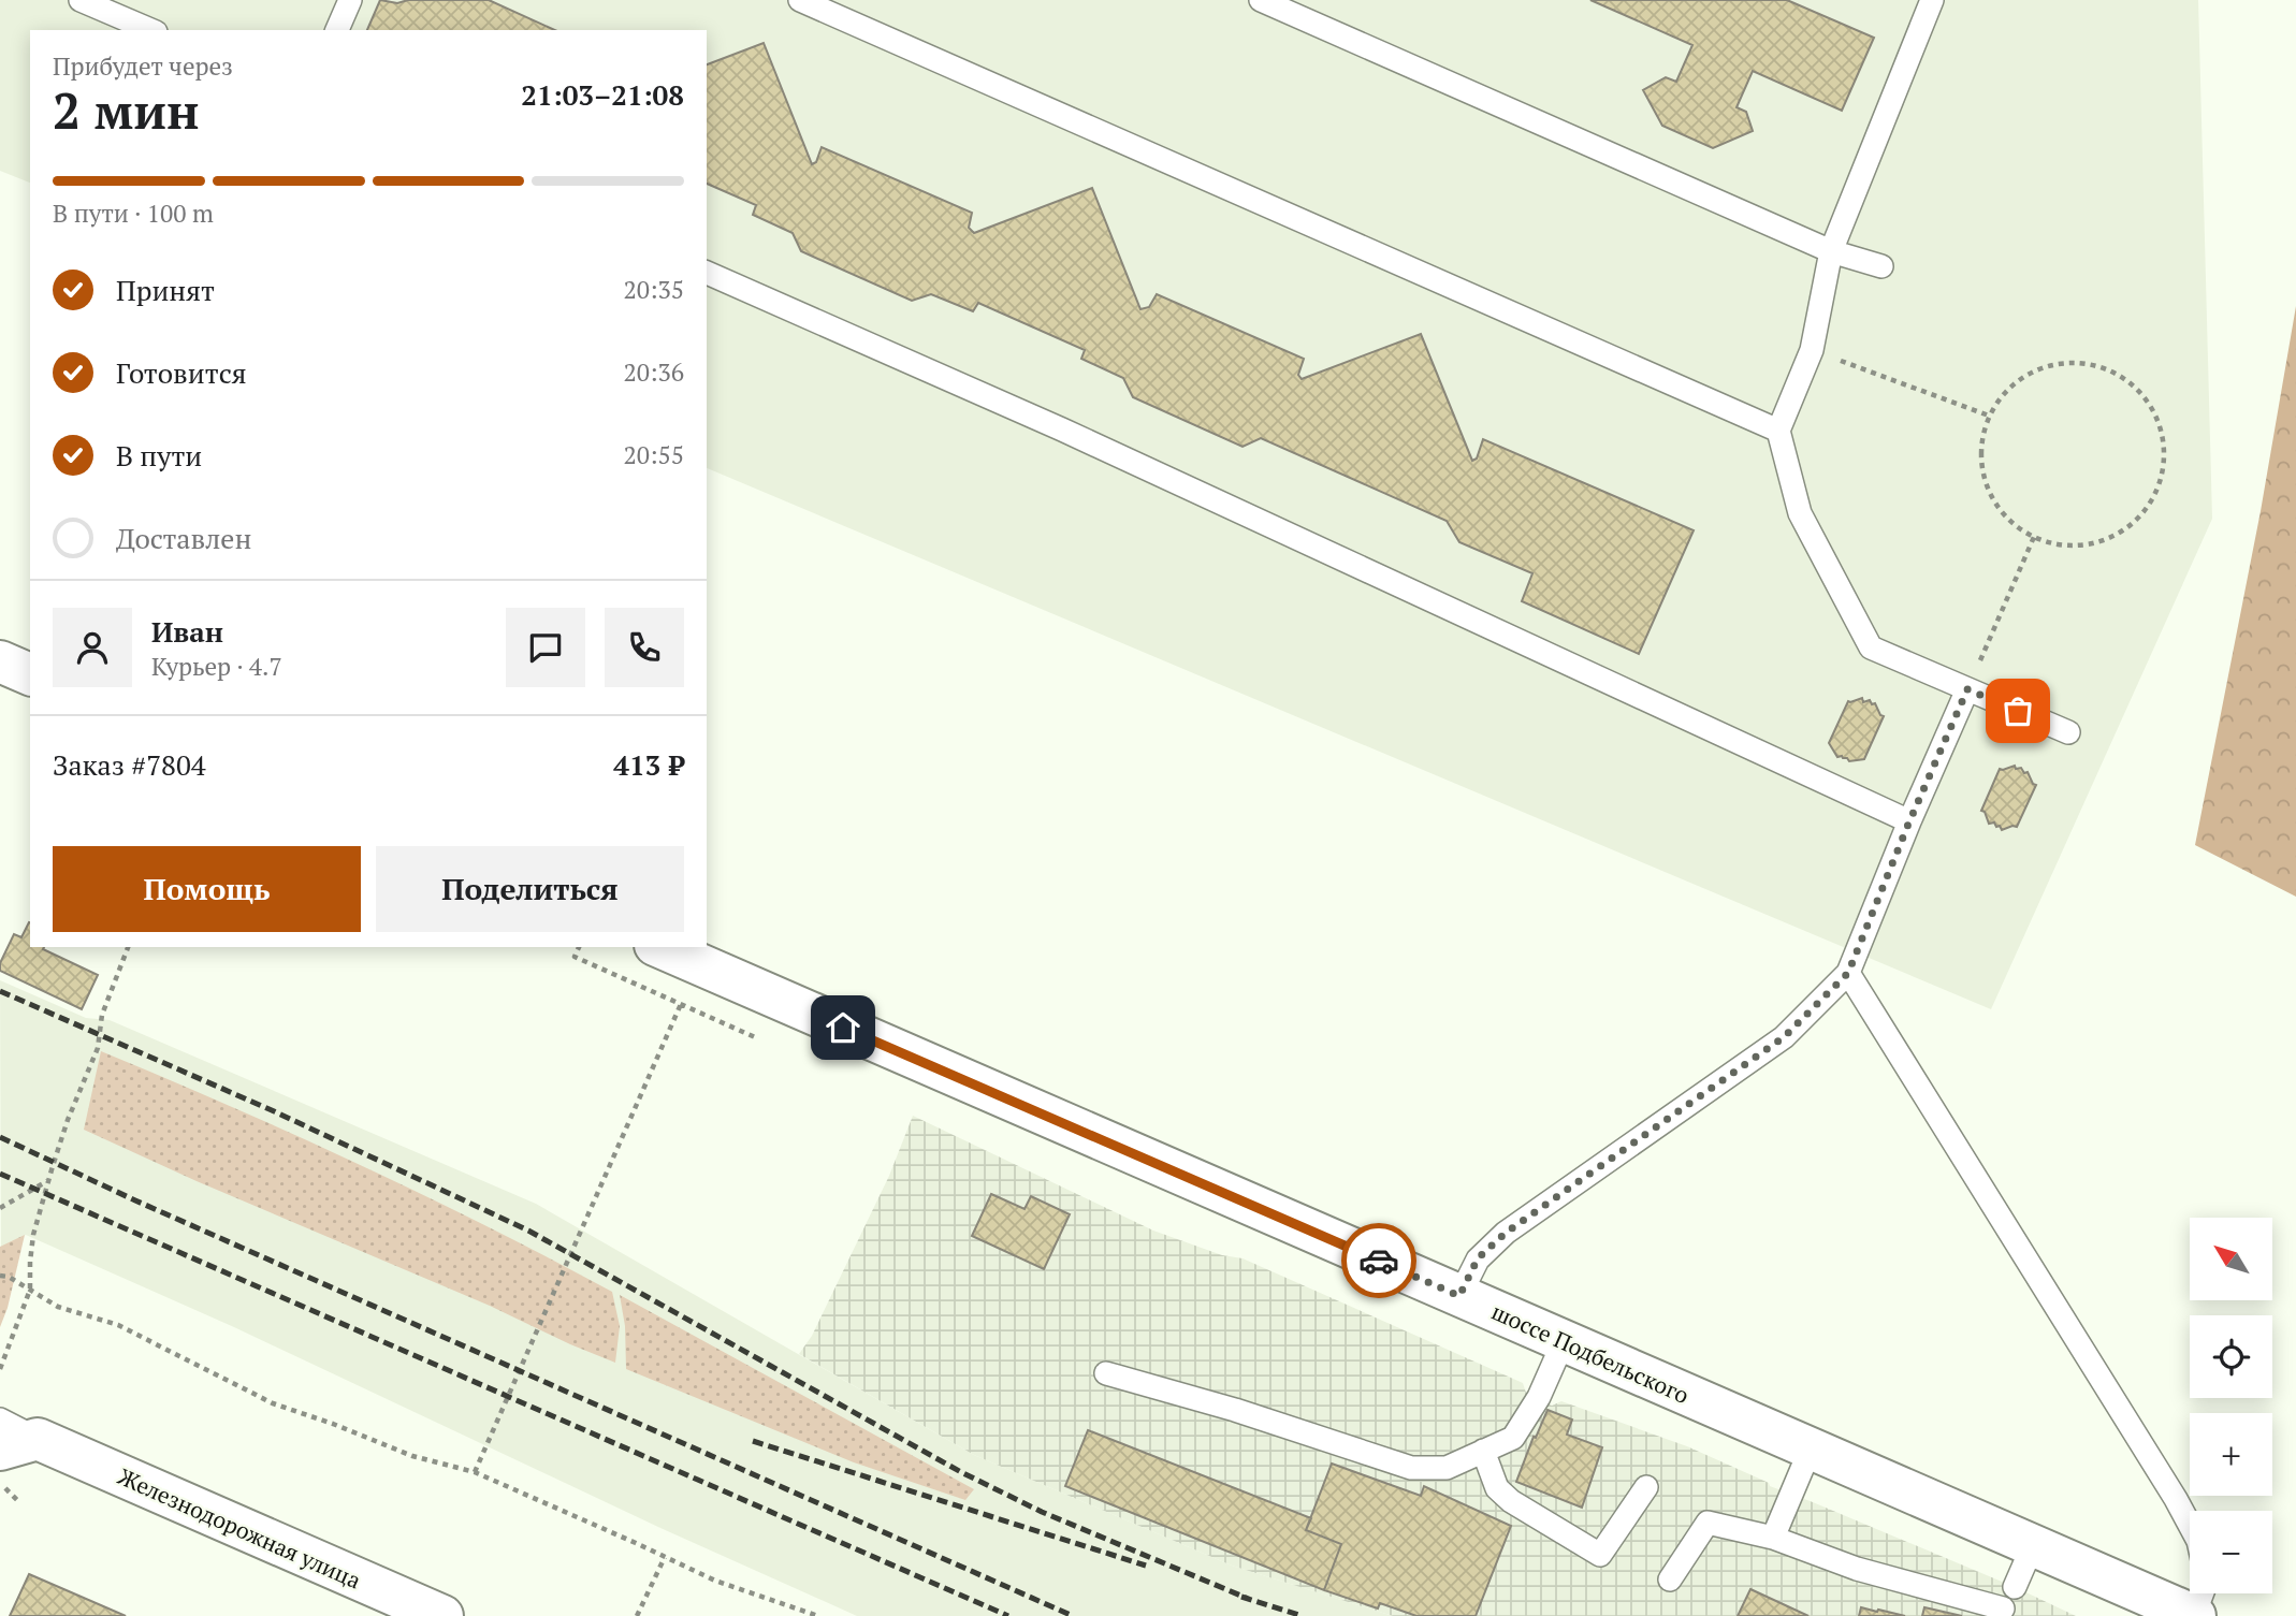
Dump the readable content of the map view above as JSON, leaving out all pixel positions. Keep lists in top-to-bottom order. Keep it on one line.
{"streets":{"street":["шоссе Подбельского","Железнодорожная улица"]},"north":"top left","page":{"heading":["2 мин","Прибудет через","21:03–21:08"],"panel":["Иван","Курьер · 4.7","Заказ #7804","413 ₽"],"bar":"В пути · 100 m","list":[["Принят","20:35"],["Готовится","20:36"],["В пути","20:55"],"Доставлен"],"buttons":["Помощь","Поделиться"],"map_buttons":["+","−"]}}
